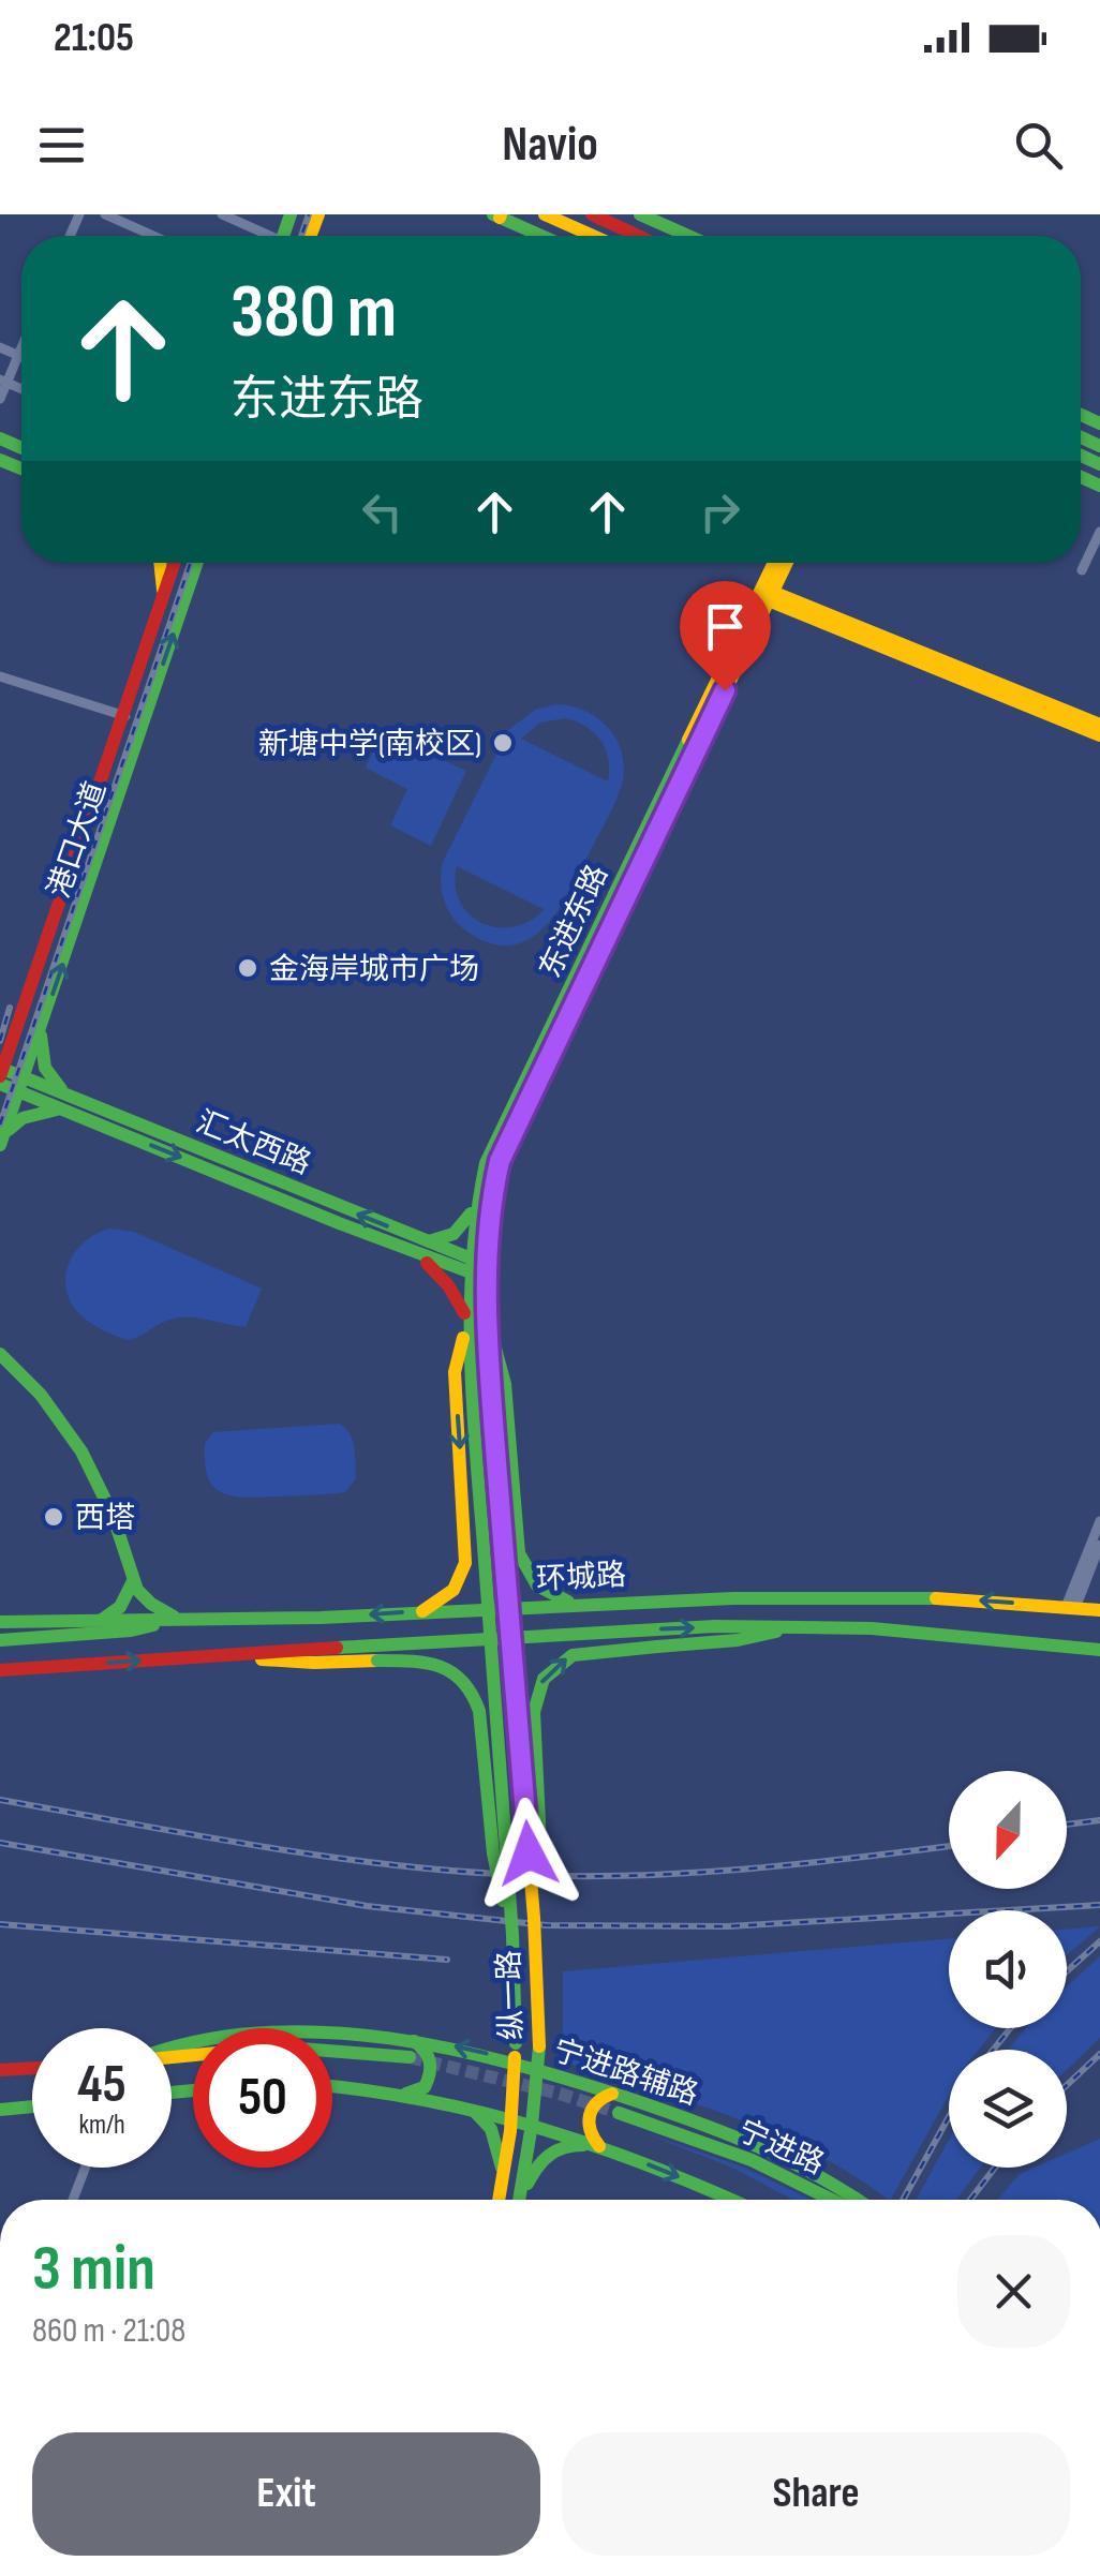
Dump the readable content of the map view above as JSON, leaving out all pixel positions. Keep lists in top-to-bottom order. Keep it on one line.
{"streets":{"main road":["港口大道","东进东路","汇太西路","环城路","纵一路","宁进路辅路","宁进路"]},"crossings":[["港口大道","汇太西路"],["东进东路","汇太西路"],["东进东路","纵一路"],["纵一路","宁进路辅路"]],"places":["新塘中学(南校区)","金海岸城市广场","西塔"],"north":"bottom","page":{"status":"21:05","header":"Navio","turn":["380 m","东进东路"],"speed":"45 km/h","limit":"50","heading":["3 min","860 m · 21:08"],"buttons":["Exit","Share"]}}
